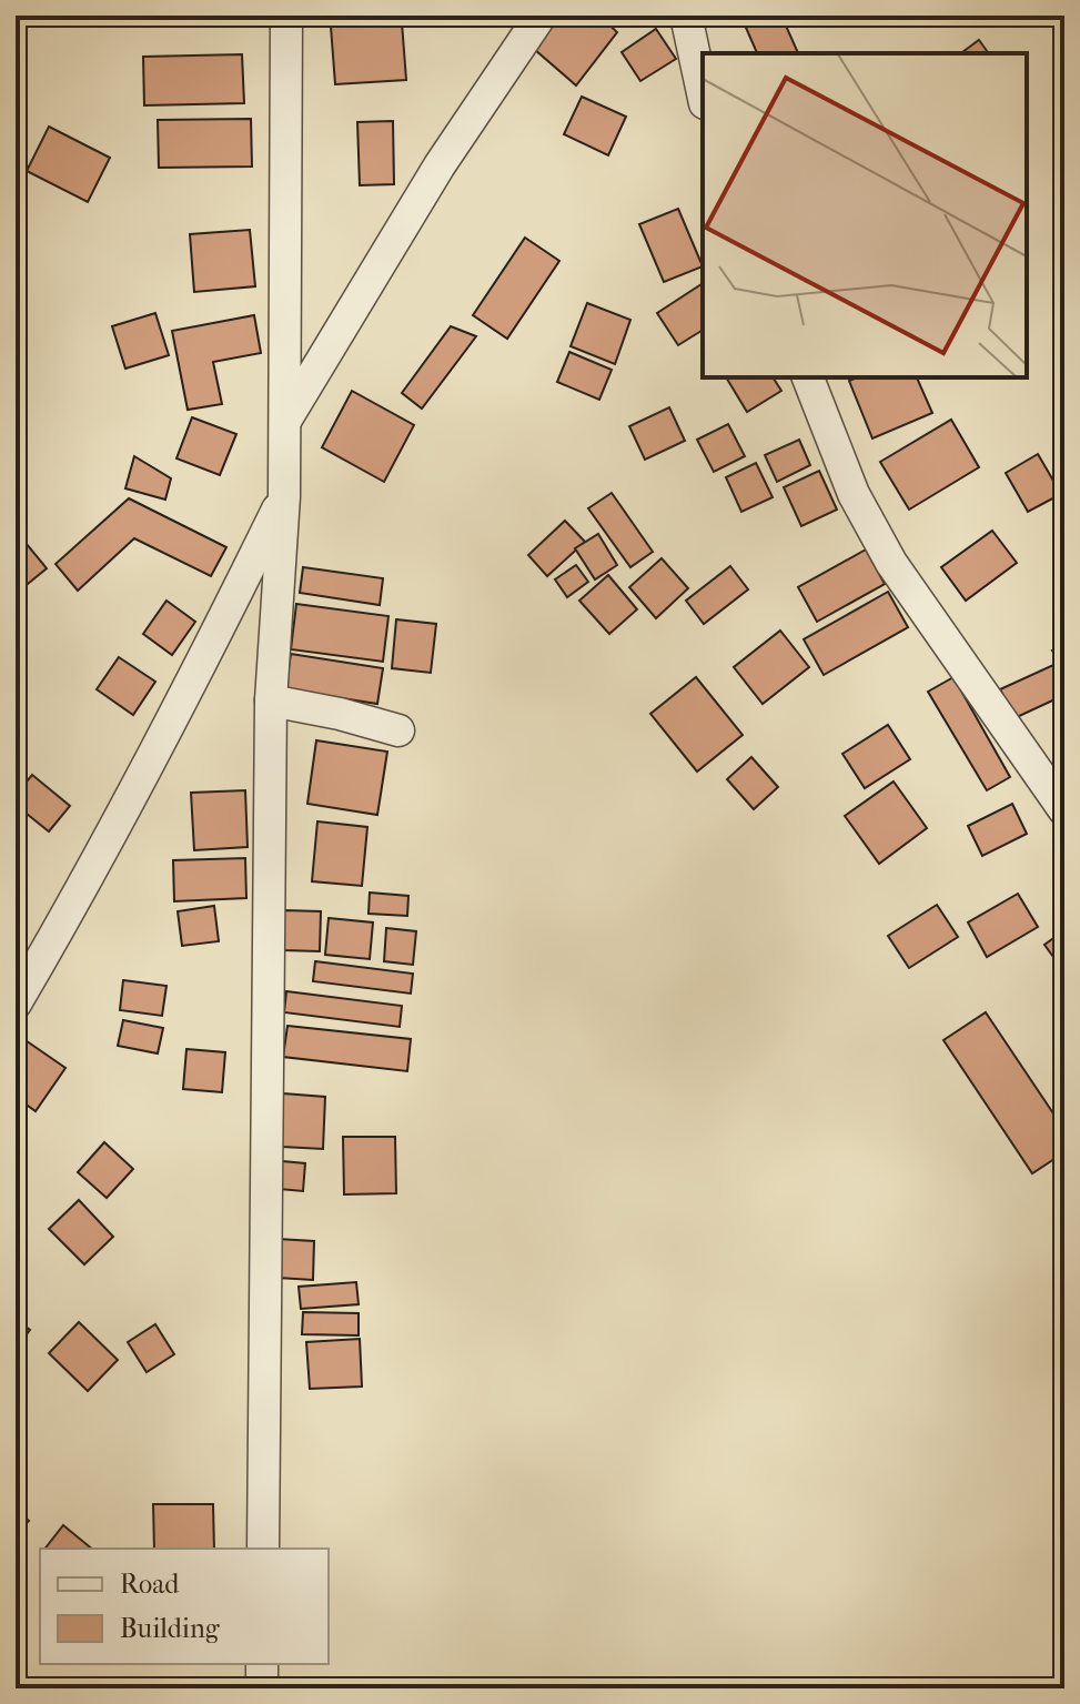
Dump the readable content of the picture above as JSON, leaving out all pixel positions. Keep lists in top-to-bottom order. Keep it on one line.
{"legend":["Road","Building"]}
